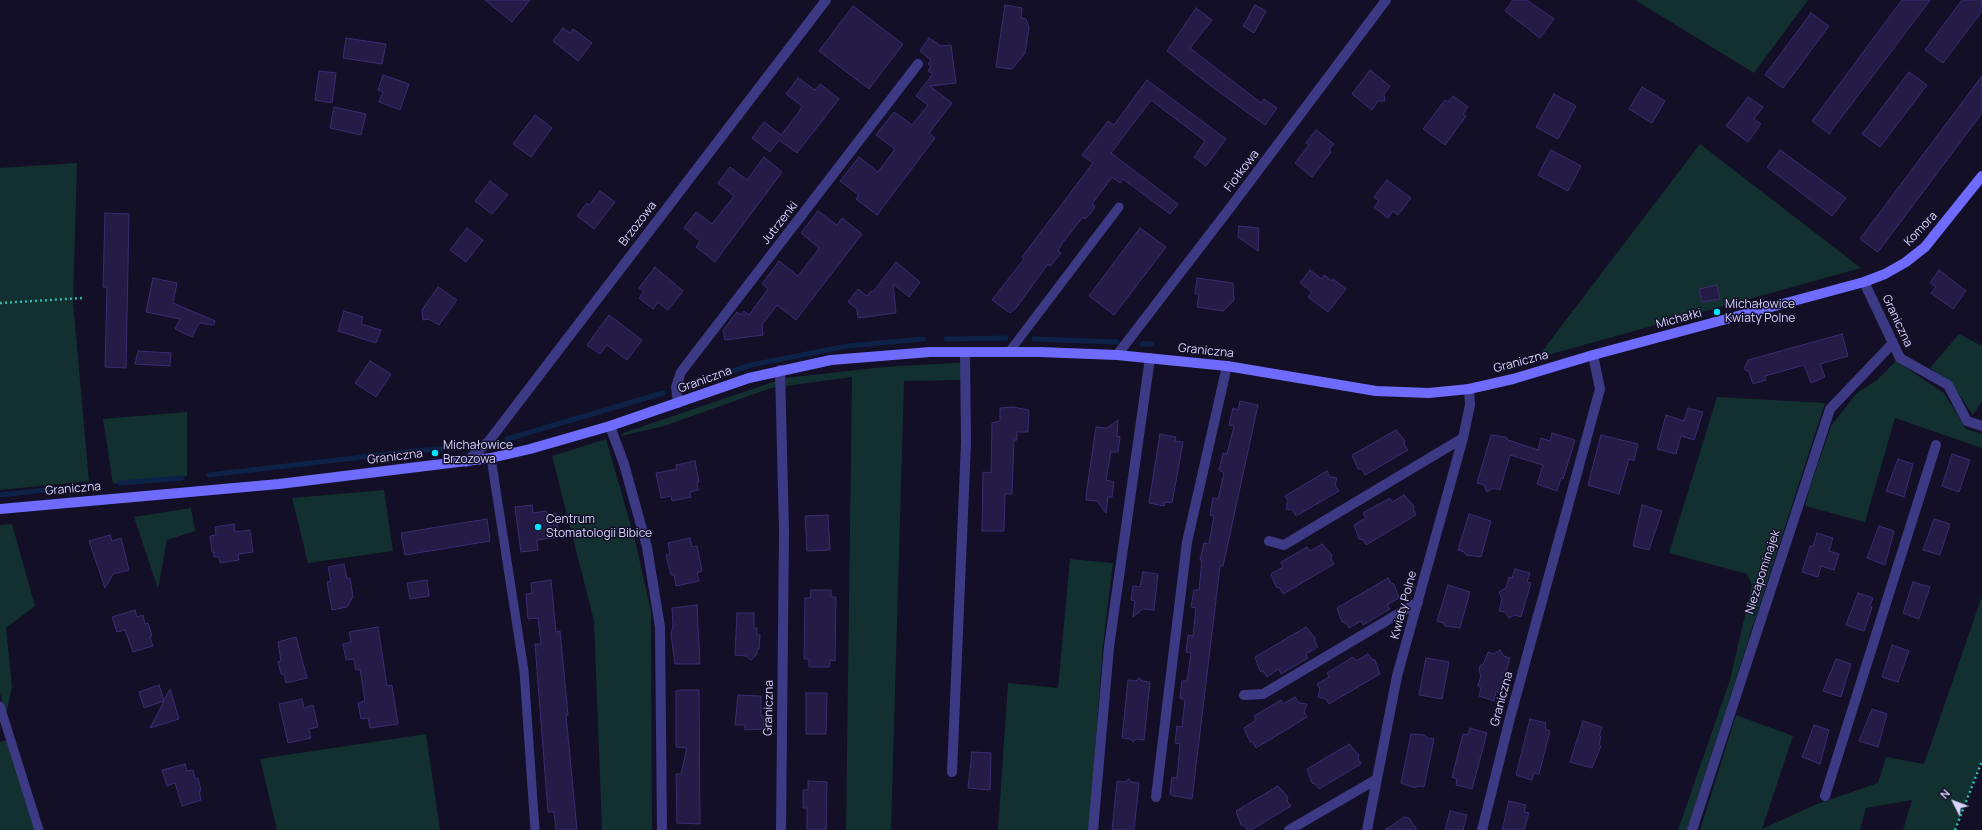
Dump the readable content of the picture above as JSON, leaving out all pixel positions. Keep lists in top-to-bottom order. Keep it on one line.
{"streets":{"street":["Fiołkowa","Jutrzenki","Brzozowa","Komora","Michałki","Graniczna","Niezapominajek","Kwiaty Polne"]},"crossings":[["Fiołkowa","Graniczna"],["Jutrzenki","Graniczna"],["Brzozowa","Graniczna"],["Komora","Michałki"],["Komora","Graniczna"],["Michałki","Graniczna"],["Graniczna","Niezapominajek"],["Graniczna","Kwiaty Polne"]],"places":["Michałowice Kwiaty Polne","Michałowice Brzozowa","Centrum Stomatologii Bibice"],"north":"top left"}
